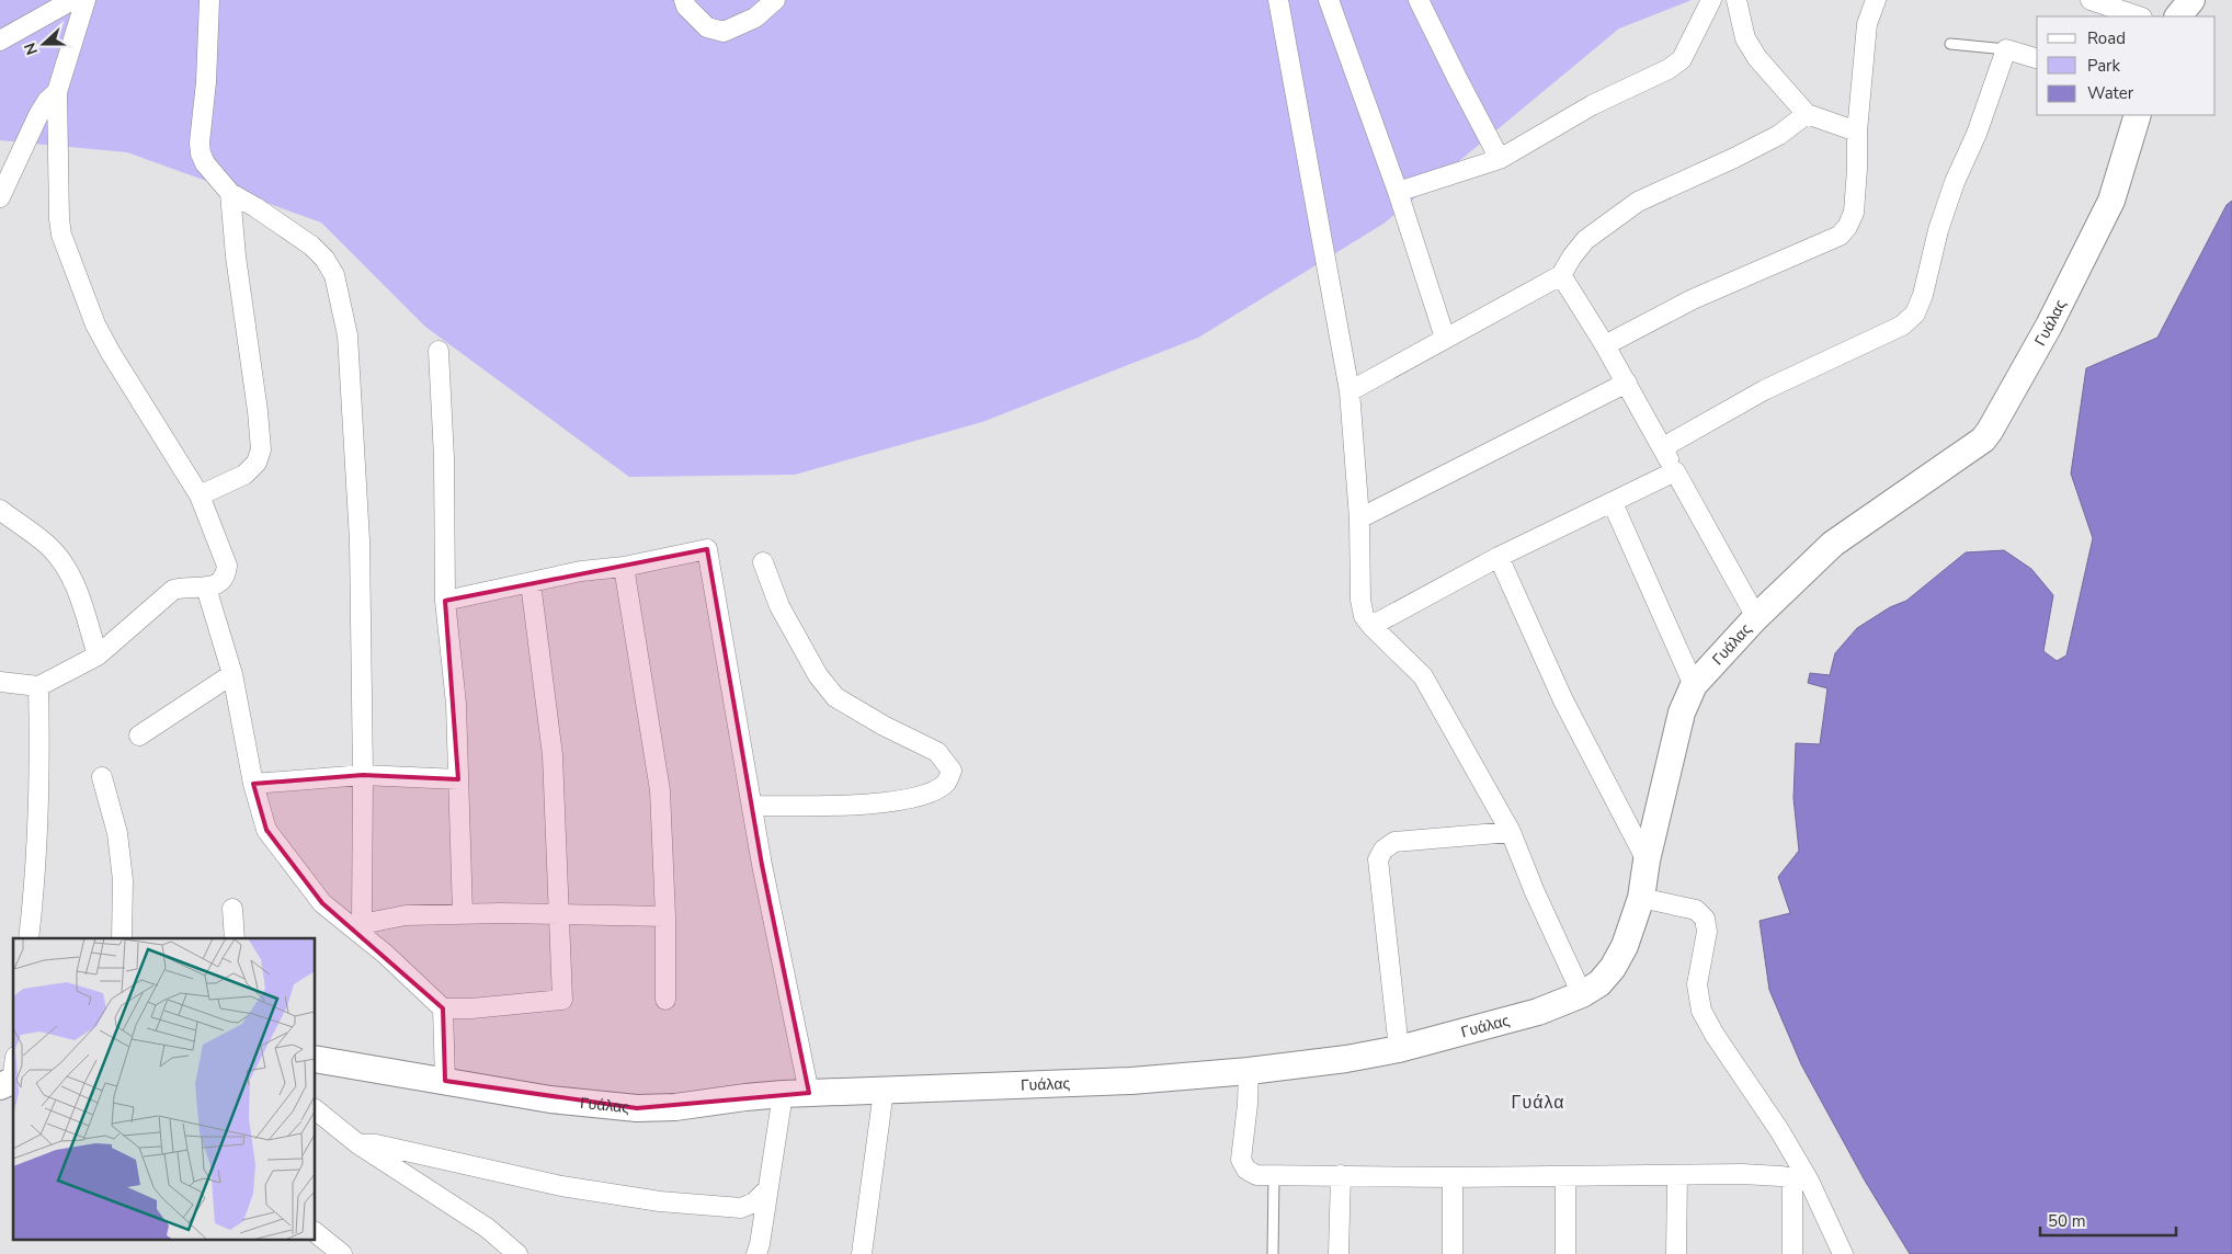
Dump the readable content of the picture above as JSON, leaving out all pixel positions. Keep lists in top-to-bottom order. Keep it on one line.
{"streets":{"street":["Γυάλας"]},"districts":["Γυάλα"],"legend":["Road","Park","Water"],"scale_bar":"50 m","north":"left"}
